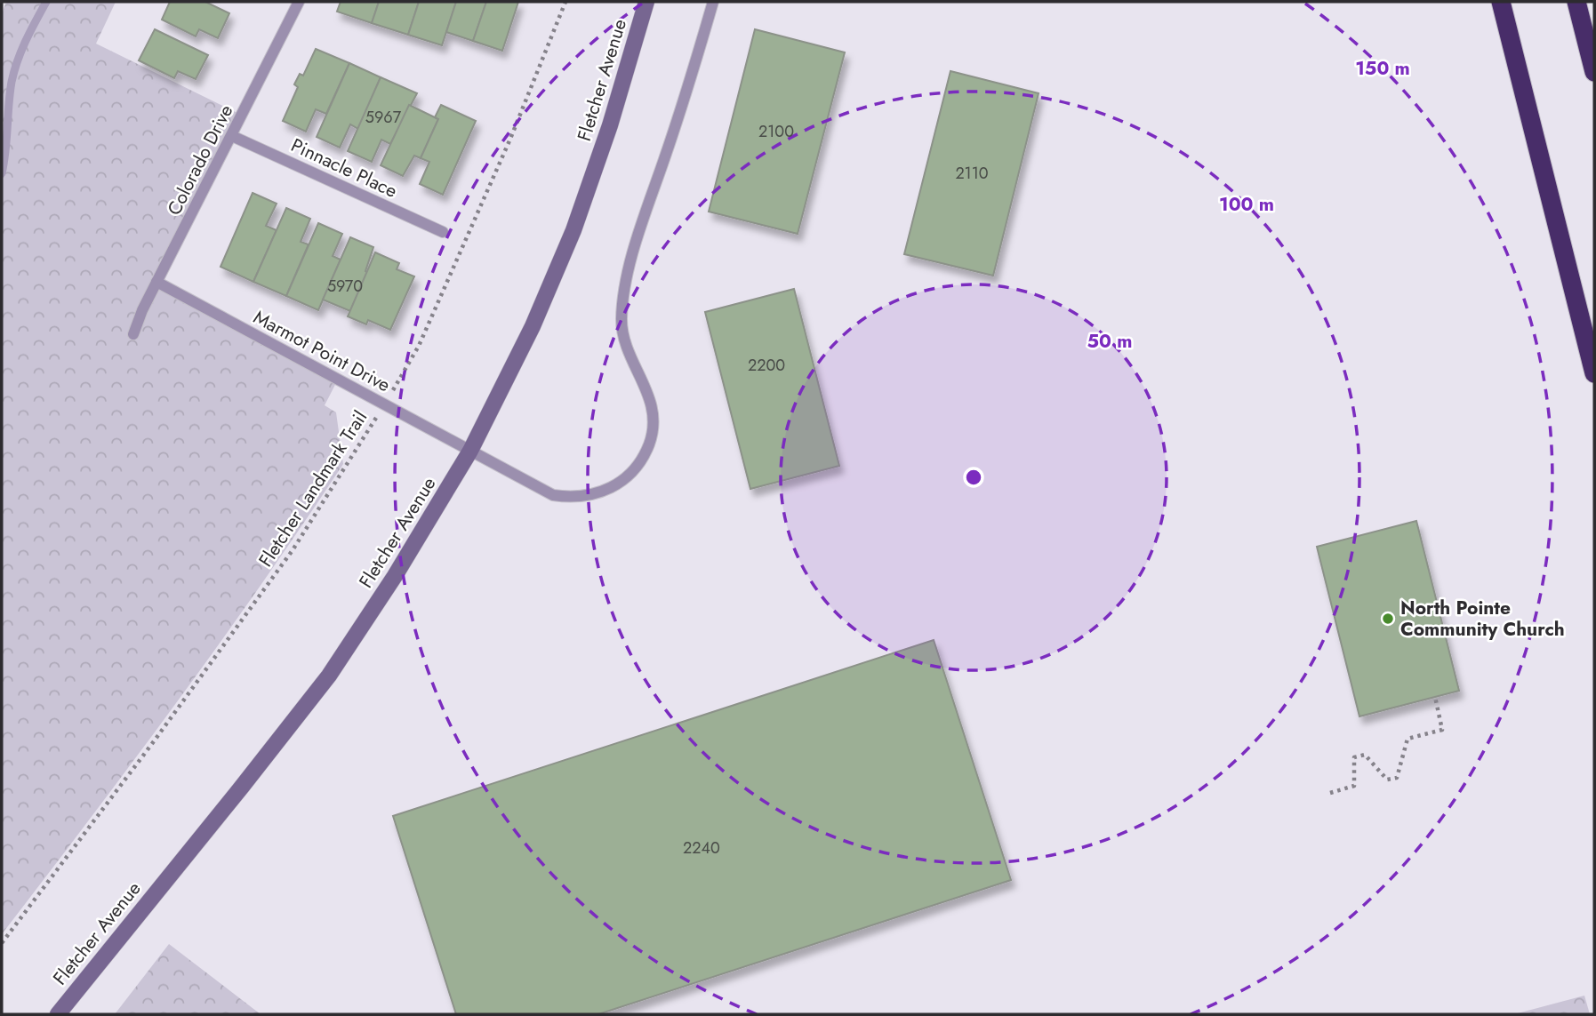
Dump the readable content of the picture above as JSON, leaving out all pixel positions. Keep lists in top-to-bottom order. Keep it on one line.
{"streets":{"main road":["Fletcher Avenue"],"lane":["Colorado Drive","Pinnacle Place","Marmot Point Drive"],"path":["Fletcher Landmark Trail"]},"crossings":[["Fletcher Avenue","Marmot Point Drive"],["Colorado Drive","Pinnacle Place"],["Colorado Drive","Marmot Point Drive"],["Marmot Point Drive","Fletcher Landmark Trail"]],"places":["North Pointe Community Church"],"house_numbers":["5967","2100","2110","5970","2200","2240"],"rings":["150 m","100 m","50 m"]}
